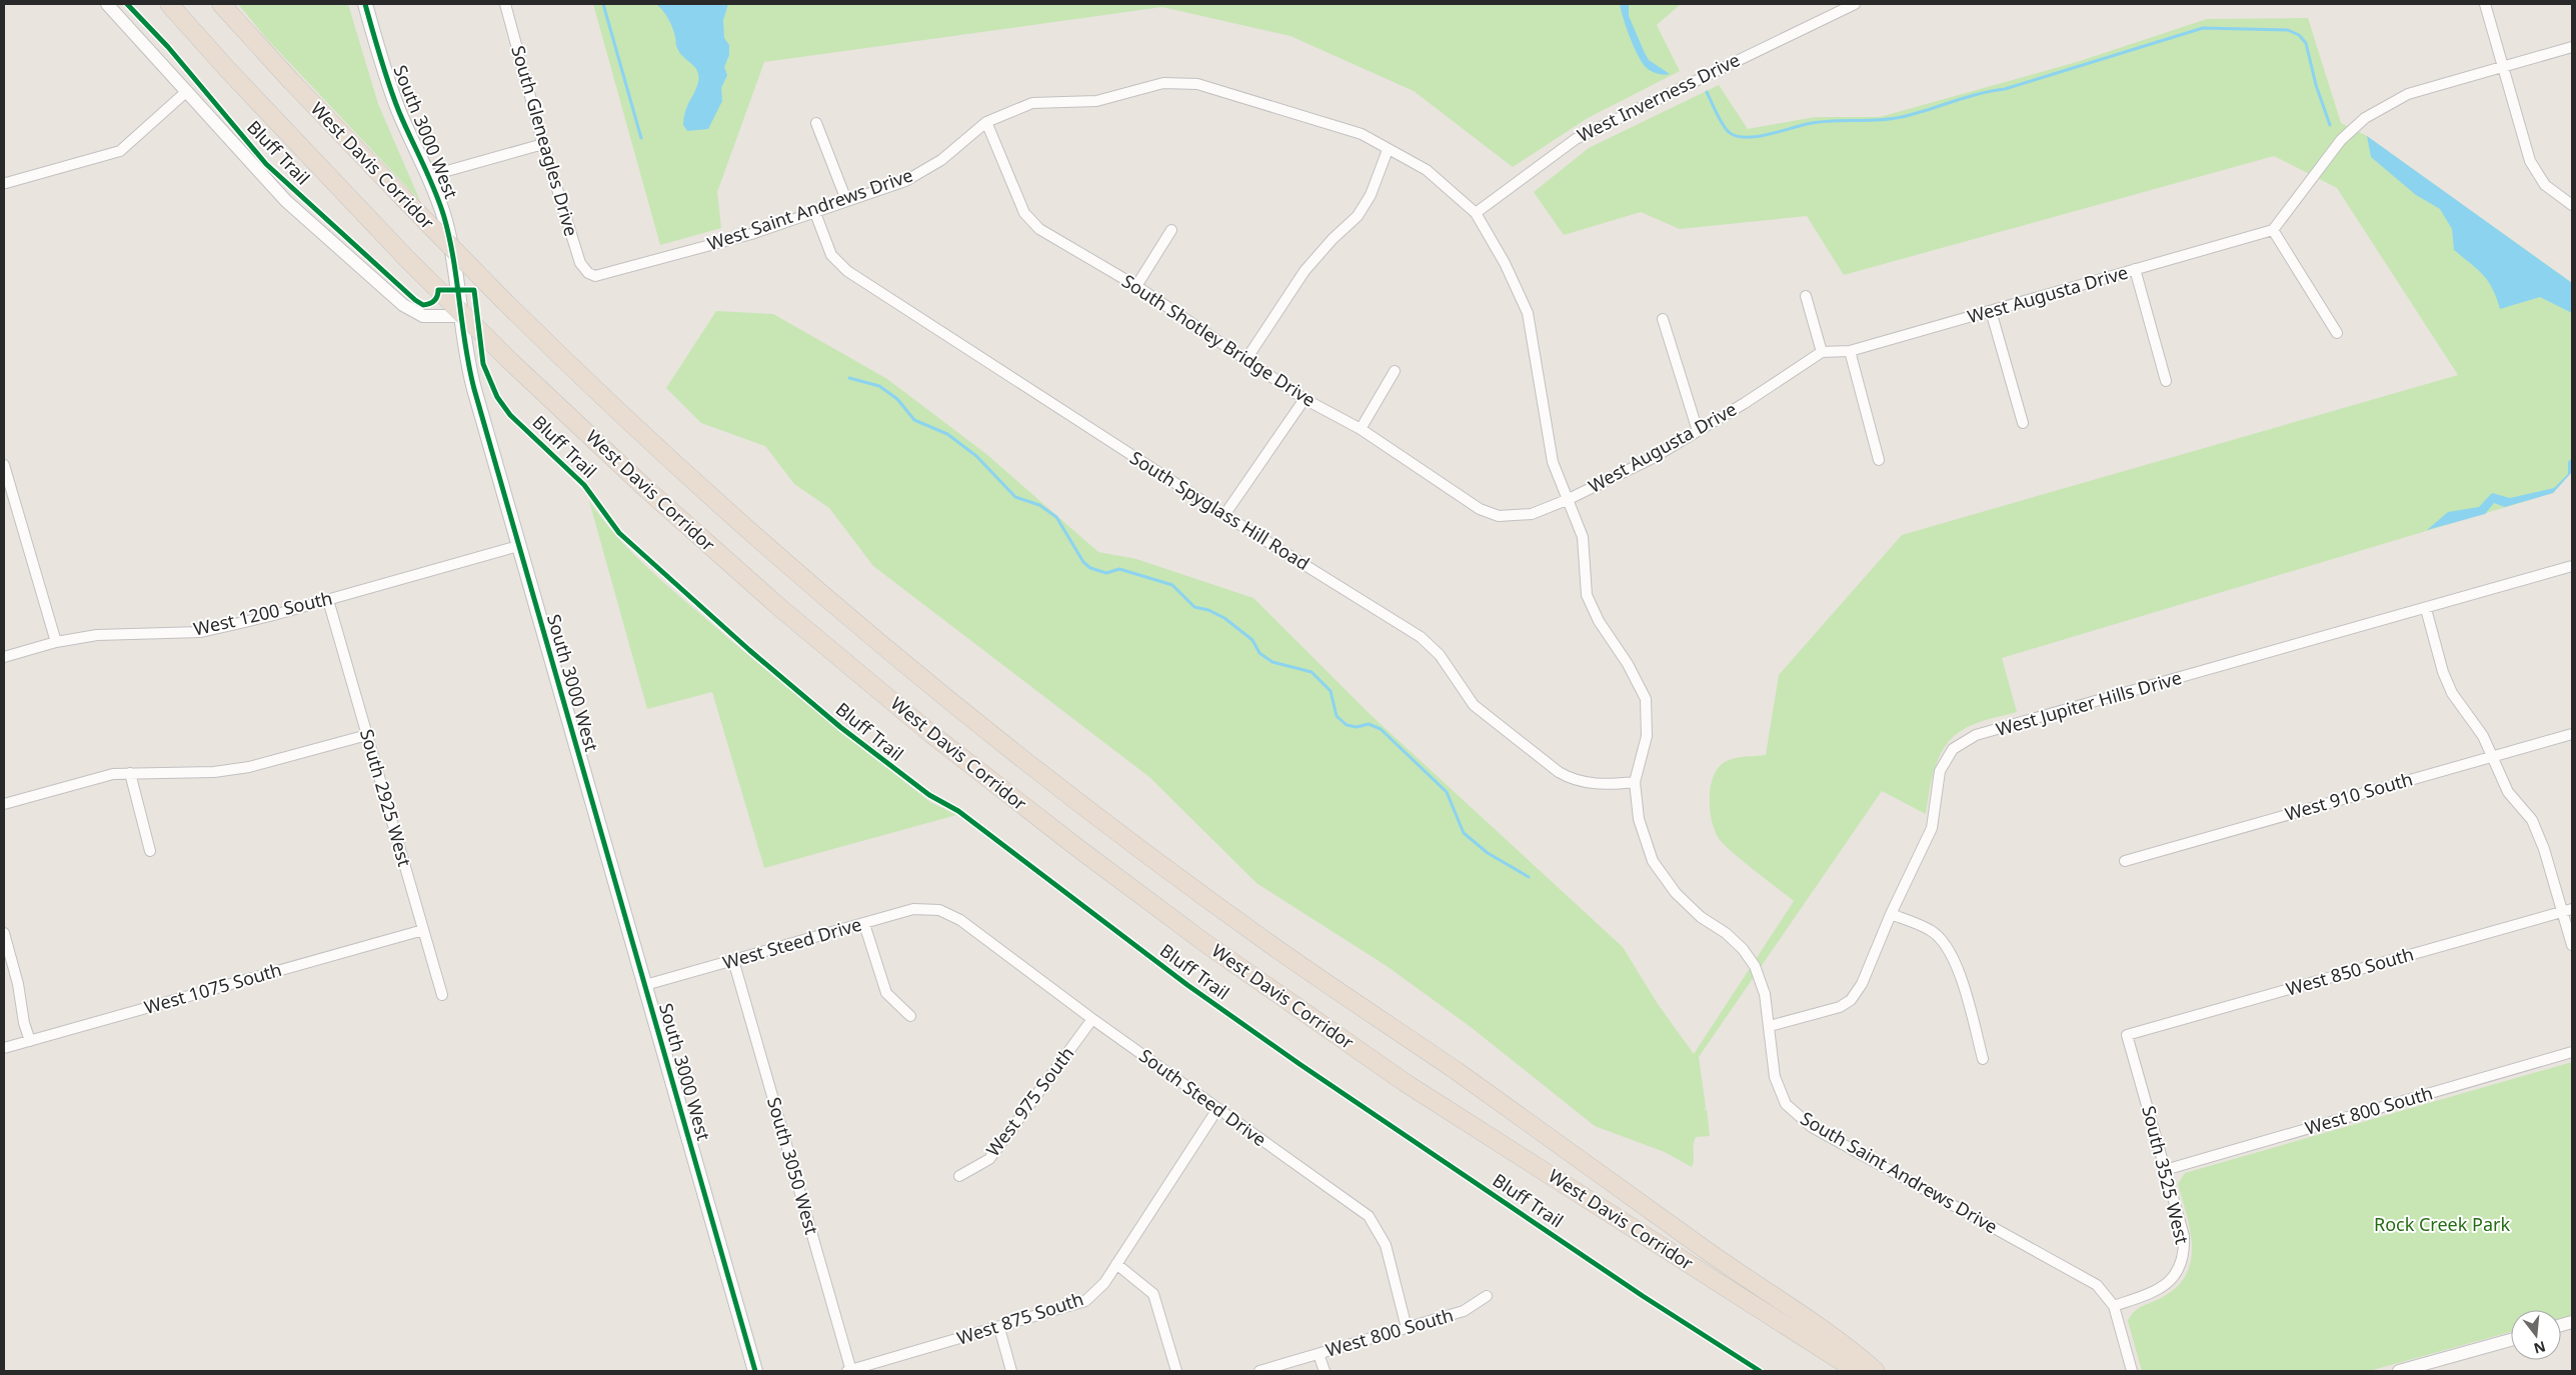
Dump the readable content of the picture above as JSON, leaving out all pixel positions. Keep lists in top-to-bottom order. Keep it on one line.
{"streets":{"highway":["West Davis Corridor"],"main road":["South 3000 West"],"street":["West Inverness Drive","South Gleneagles Drive","West Saint Andrews Drive","West Augusta Drive","South Shotley Bridge Drive","South Spyglass Hill Road","West 1200 South","West Jupiter Hills Drive","West 910 South","South 2925 West","West Steed Drive","West 850 South","West 1075 South","South Steed Drive","West 975 South","West 800 South","South 3050 West","South Saint Andrews Drive","South 3525 West","West 875 South"],"cycle path":["Bluff Trail"]},"crossings":[["West Inverness Drive","South Saint Andrews Drive"],["South 3000 West","West 1200 South"],["South 3000 West","West Steed Drive"],["South Gleneagles Drive","West Saint Andrews Drive"],["West Saint Andrews Drive","South Shotley Bridge Drive"],["West Saint Andrews Drive","South Spyglass Hill Road"],["West Saint Andrews Drive","South Saint Andrews Drive"],["West Augusta Drive","South Shotley Bridge Drive"],["West Augusta Drive","South Saint Andrews Drive"],["South Spyglass Hill Road","South Saint Andrews Drive"],["West 1200 South","South 2925 West"],["West Jupiter Hills Drive","South Saint Andrews Drive"],["South 2925 West","West 1075 South"],["West Steed Drive","South Steed Drive"],["West Steed Drive","South 3050 West"],["West 850 South","South 3525 West"],["South Steed Drive","West 975 South"],["South Steed Drive","West 800 South"],["South Steed Drive","West 875 South"],["West 800 South","South 3525 West"],["South 3050 West","West 875 South"],["South Saint Andrews Drive","South 3525 West"]],"parks":["Rock Creek Park"],"north":"bottom"}
